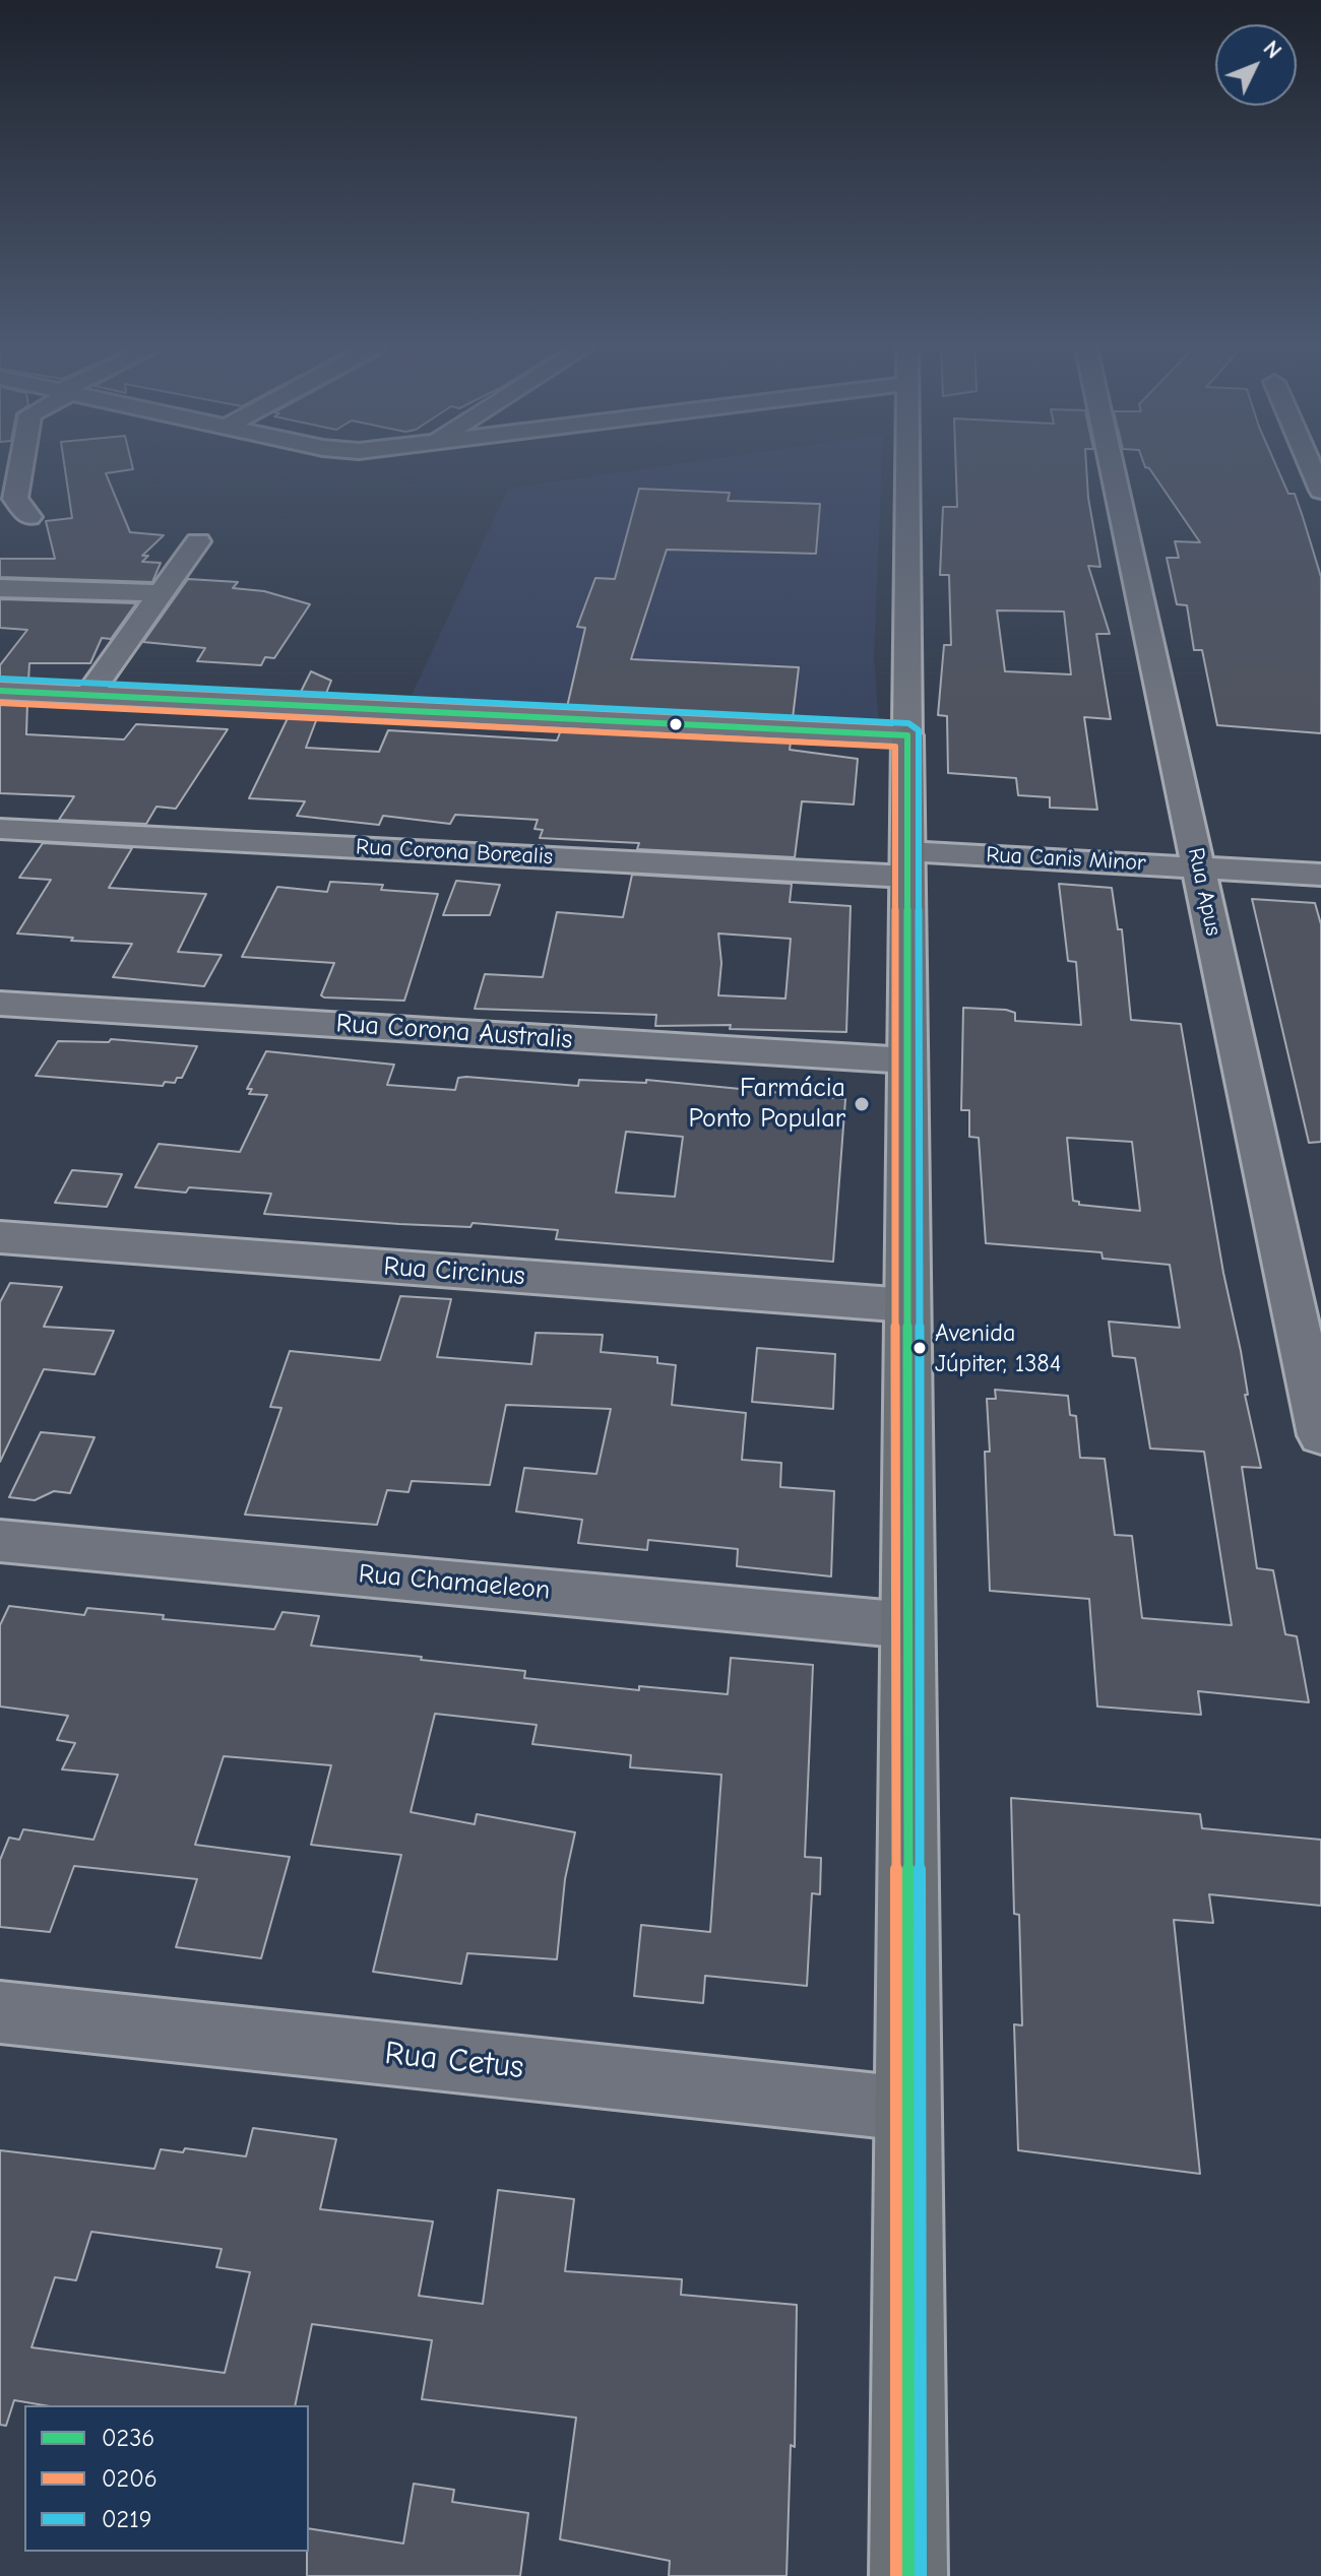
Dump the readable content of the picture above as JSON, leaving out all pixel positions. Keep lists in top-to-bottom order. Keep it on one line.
{"streets":{"street":["Rua Corona Borealis","Rua Canis Minor","Rua Apus","Rua Corona Australis","Rua Circinus","Rua Chamaeleon","Rua Cetus"]},"crossings":[["Rua Corona Borealis","Rua Canis Minor"],["Rua Canis Minor","Rua Apus"]],"places":["Farmácia Ponto Popular","Avenida Júpiter, 1384"],"lines":["transit line 0219","transit line 0236","transit line 0206"],"legend":["0236","0206","0219"],"north":"top right"}
